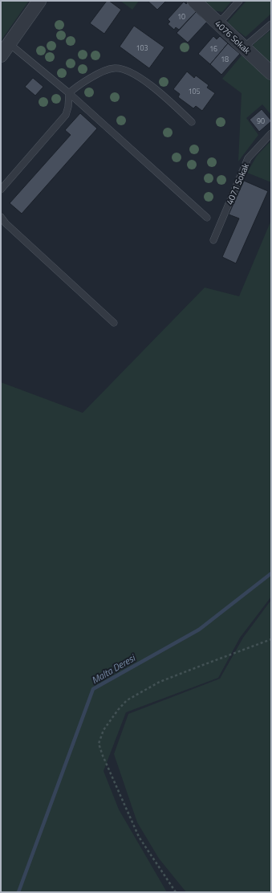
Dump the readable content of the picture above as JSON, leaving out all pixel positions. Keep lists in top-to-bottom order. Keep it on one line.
{"streets":{"street":["4076 Sokak"],"lane":["4071 Sokak"]},"water":["Malta Deresi"],"house_numbers":["10","103","16","18","105","90"]}
